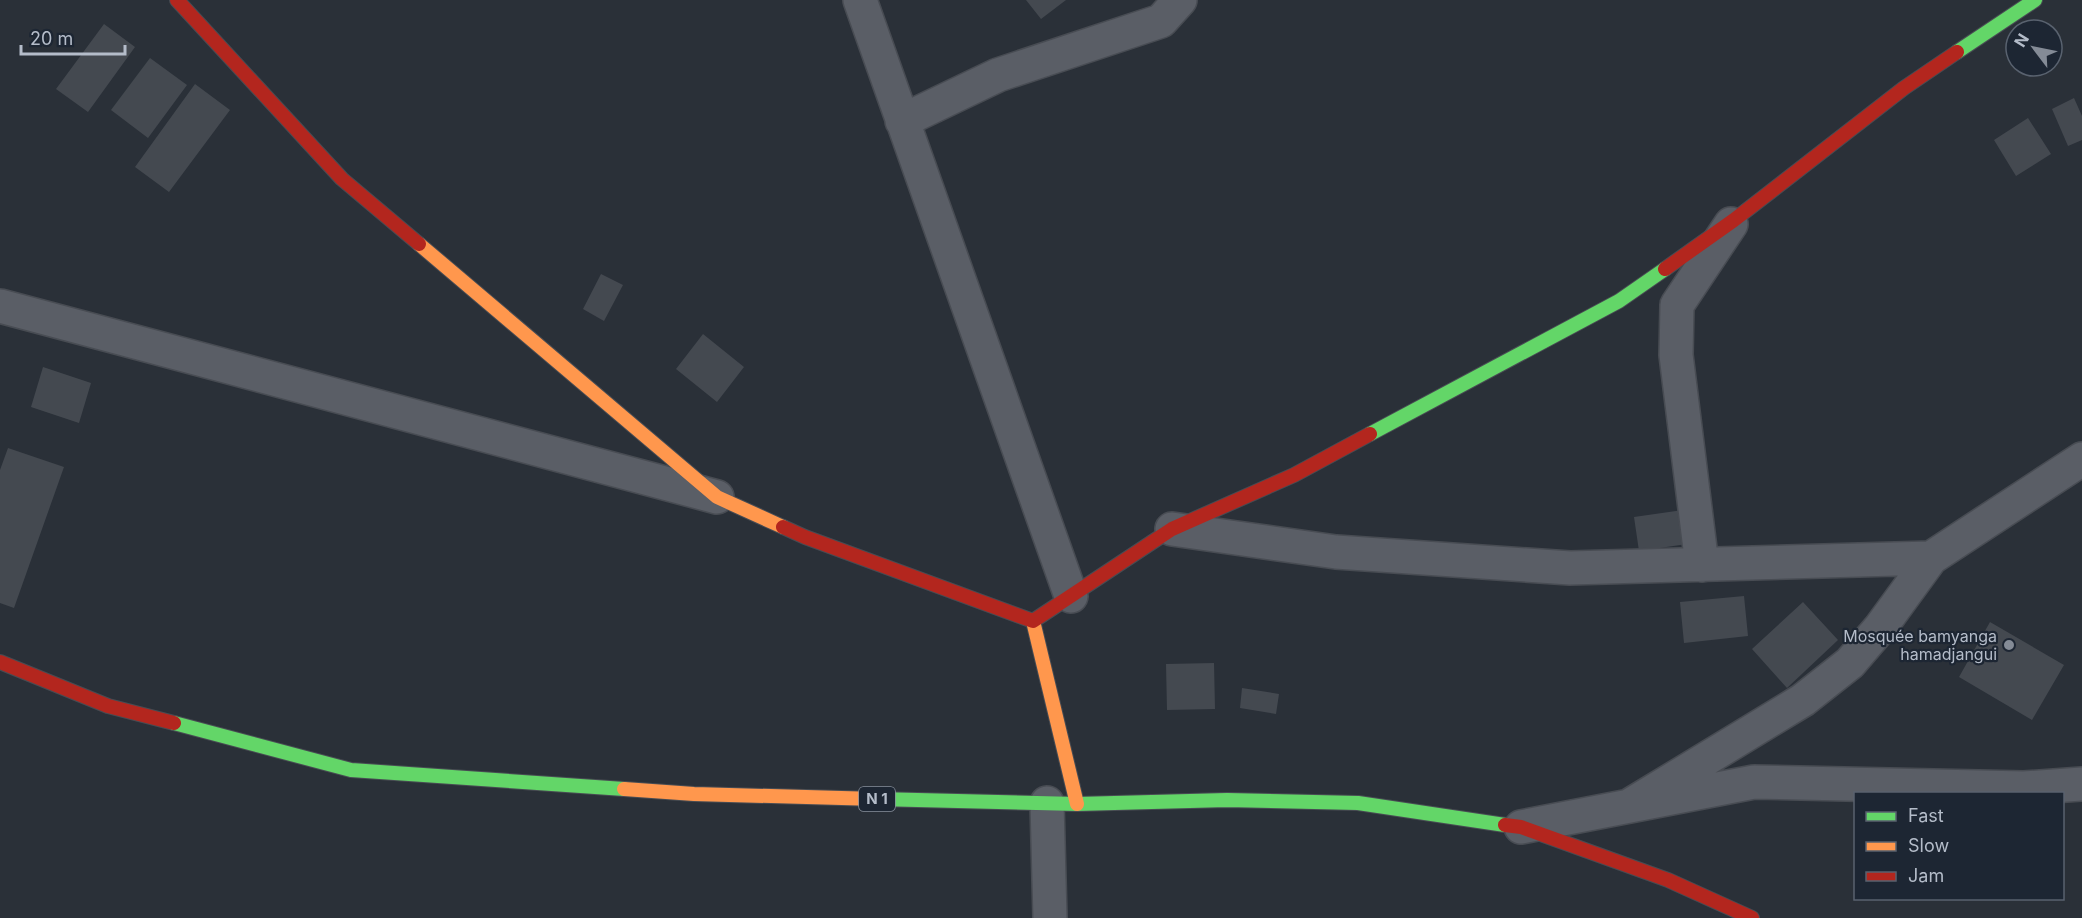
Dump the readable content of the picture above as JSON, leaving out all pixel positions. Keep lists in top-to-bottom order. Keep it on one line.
{"streets":{"main road":["N 1"]},"places":["Mosquée bamyanga hamadjangui"],"legend":["Fast","Slow","Jam"],"scale_bar":"20 m","north":"top left"}
